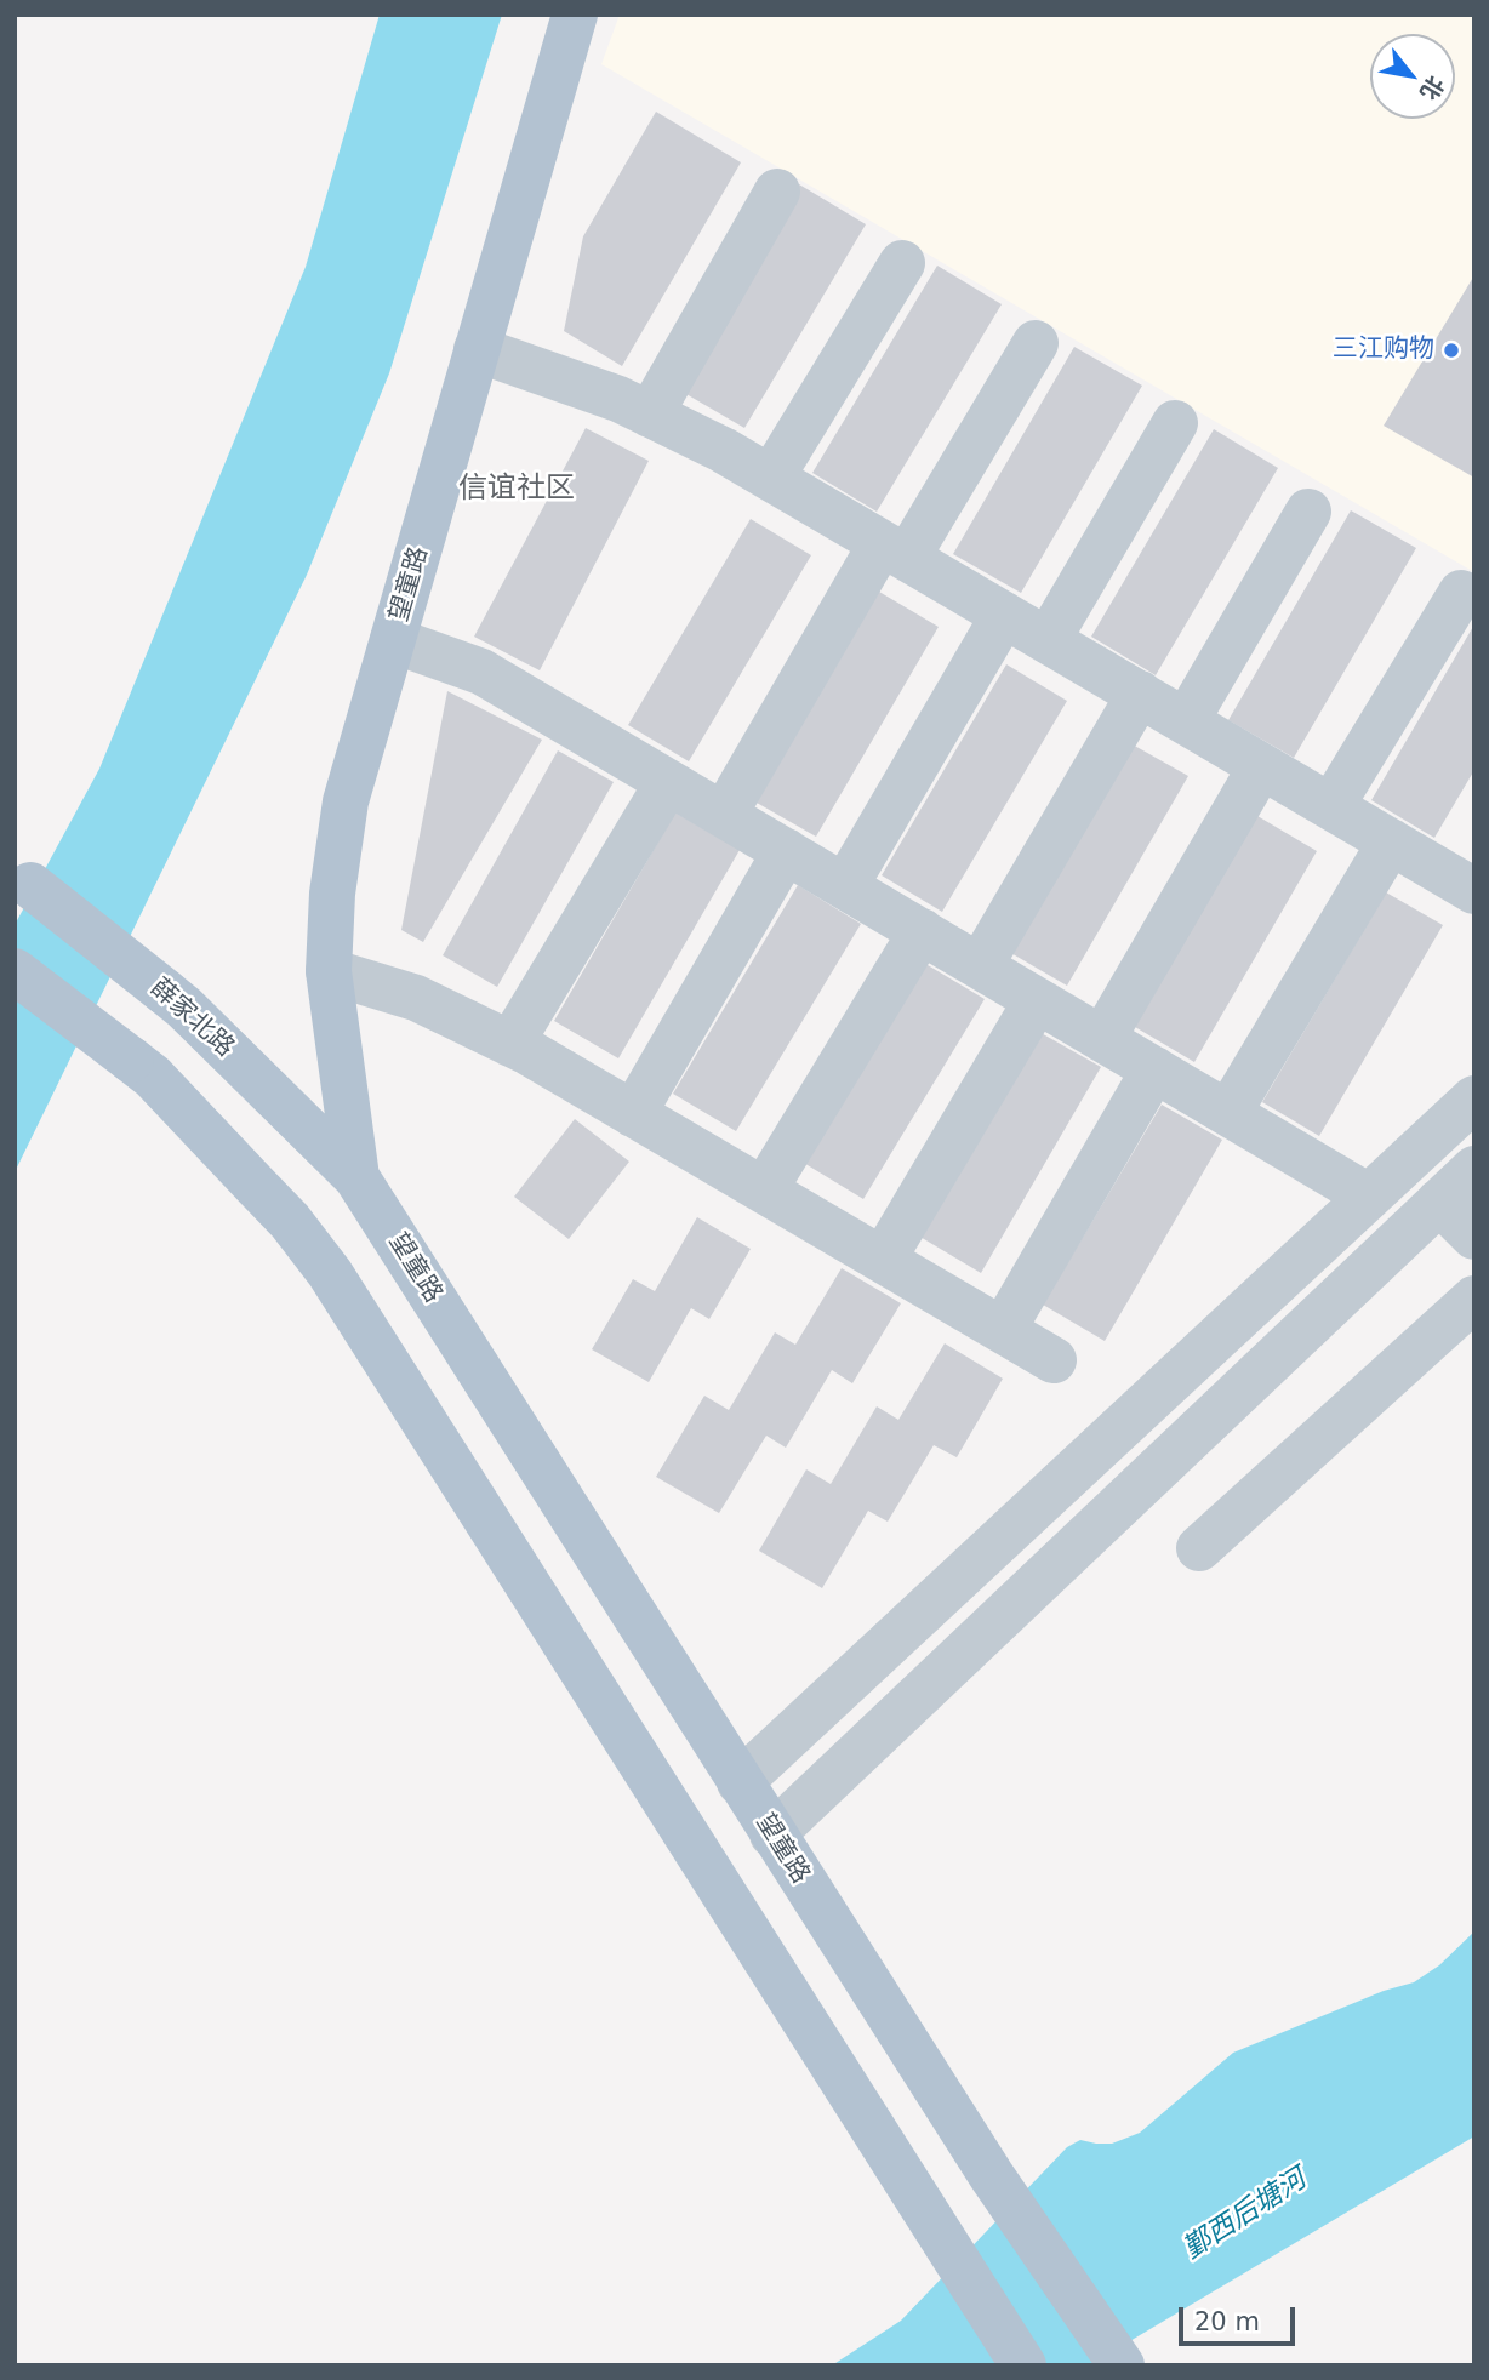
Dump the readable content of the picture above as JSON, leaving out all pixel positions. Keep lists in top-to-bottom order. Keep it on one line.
{"streets":{"main road":["望童路","薛家北路"]},"crossings":[["望童路","薛家北路"]],"districts":["信谊社区"],"water":["鄞西后塘河"],"places":["三江购物"],"scale_bar":"20 m","north":"bottom right"}
